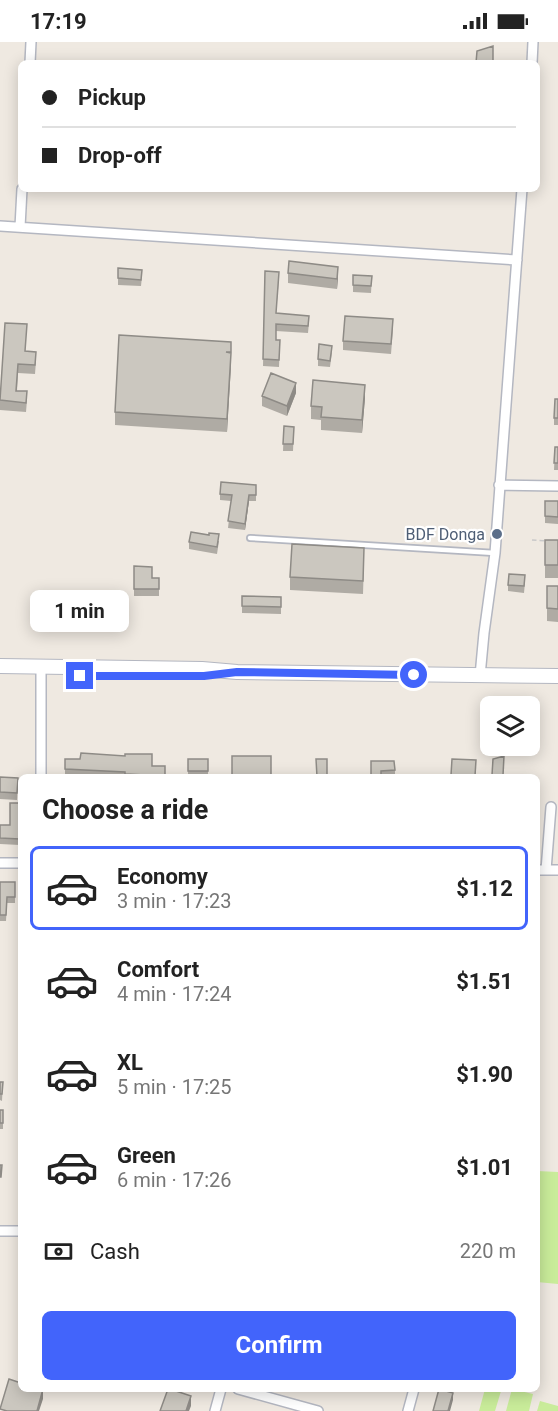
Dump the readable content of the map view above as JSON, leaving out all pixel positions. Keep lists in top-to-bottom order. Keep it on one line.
{"places":["BDF Donga"],"page":{"status":"17:19","banner":["Pickup","Drop-off"],"bubble":"1 min","heading":"Choose a ride","list":[{"name":"Economy","note":"3 min · 17:23","value":"$1.12"},{"name":"Comfort","note":"4 min · 17:24","value":"$1.51"},{"name":"XL","note":"5 min · 17:25","value":"$1.90"},{"name":"Green","note":"6 min · 17:26","value":"$1.01"}],"pay":["Cash","220 m"],"buttons":"Confirm"}}
